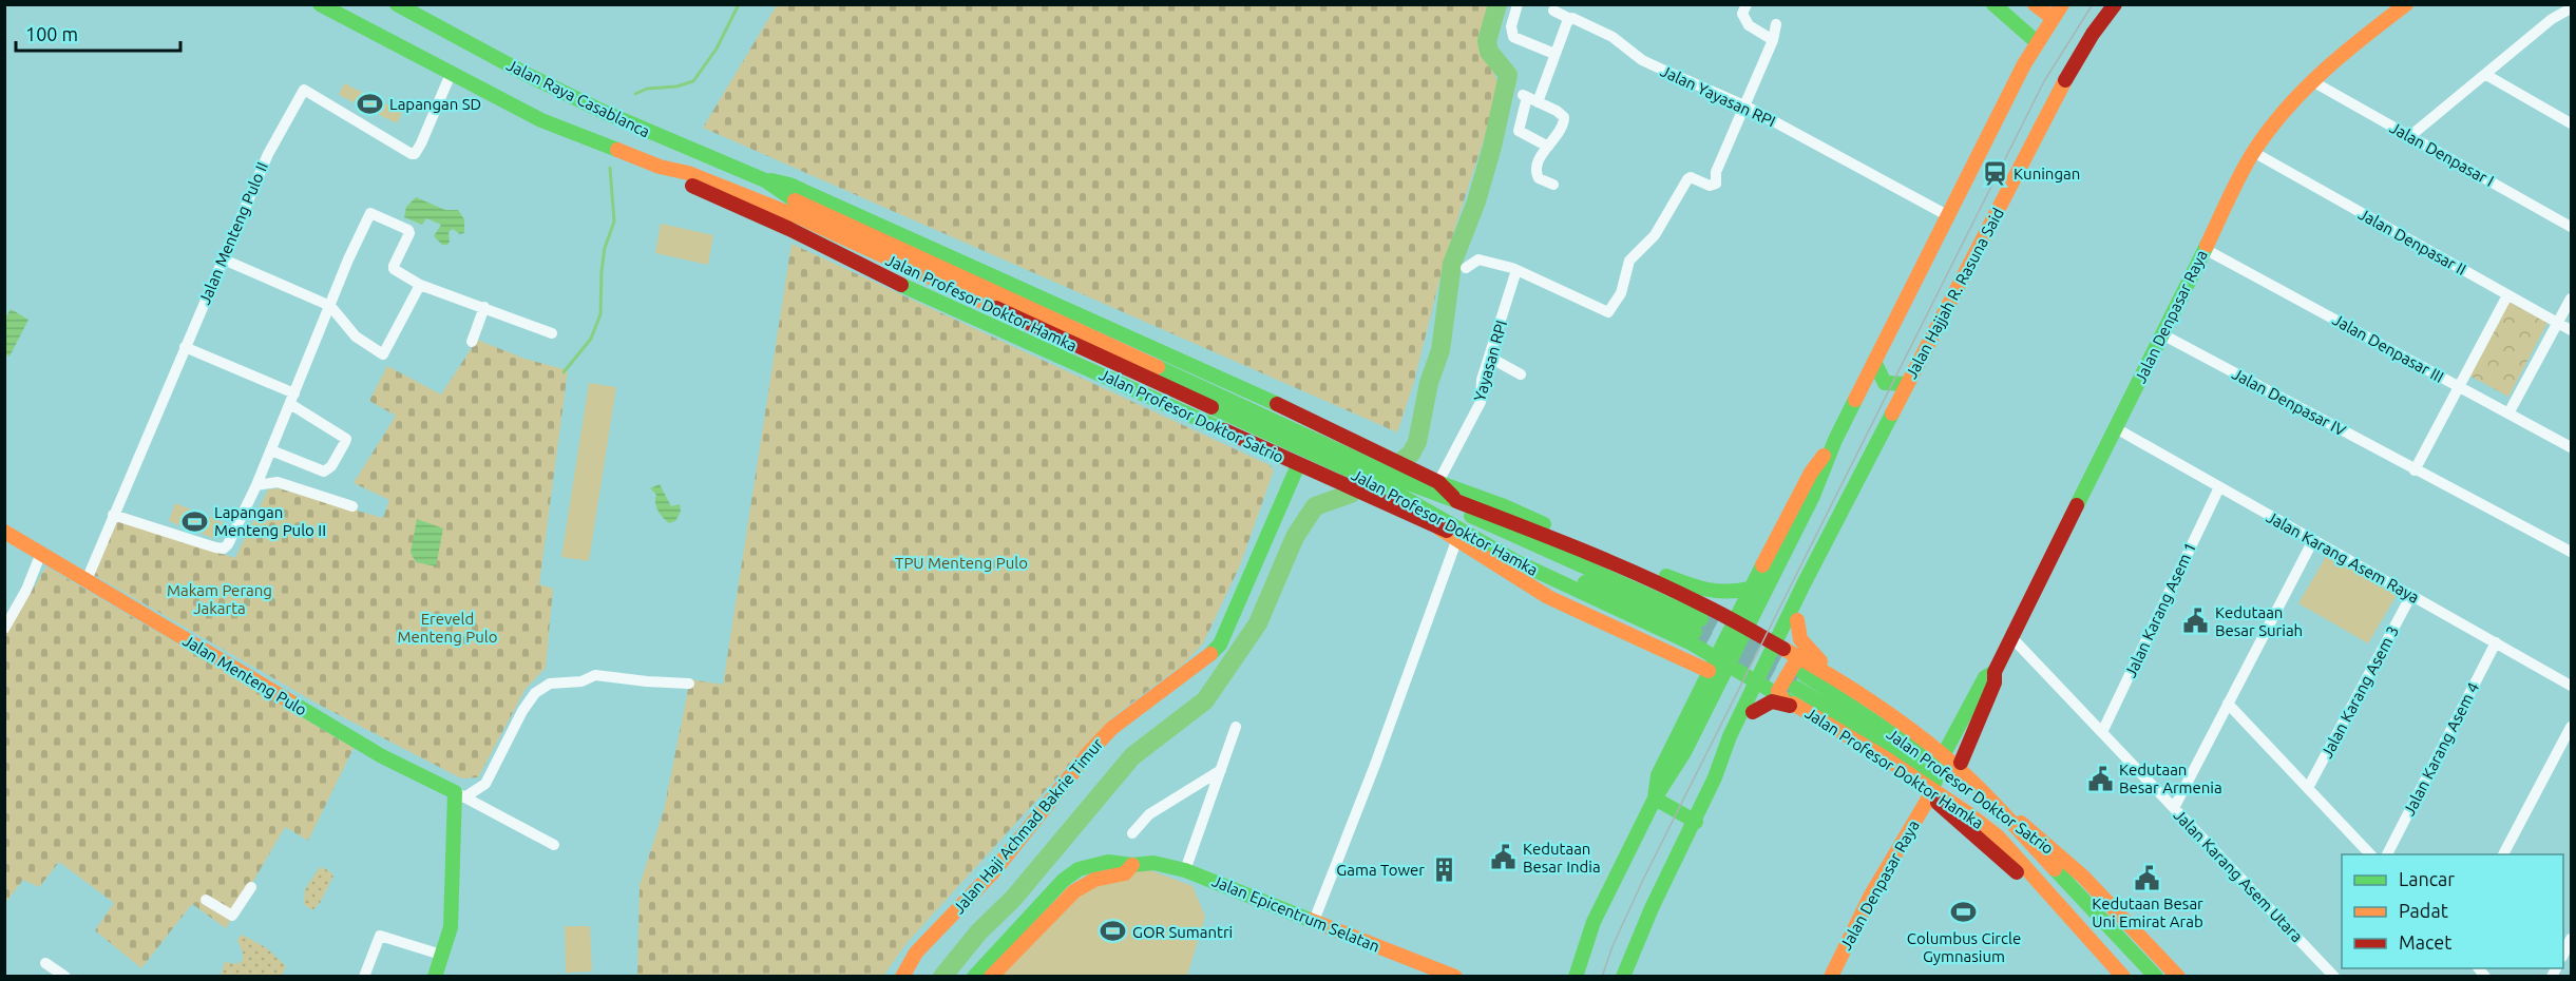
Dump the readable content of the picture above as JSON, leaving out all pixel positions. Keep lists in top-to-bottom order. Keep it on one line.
{"streets":{"main road":["Jalan Raya Casablanca","Jalan Hajjah R. Rasuna Said","Jalan Profesor Doktor Hamka","Jalan Denpasar Raya","Jalan Profesor Doktor Satrio","Jalan Menteng Pulo","Jalan Haji Achmad Bakrie Timur","Jalan Epicentrum Selatan"],"street":["Jalan Yayasan RPI","Jalan Denpasar I","Jalan Menteng Pulo II","Jalan Denpasar II","Jalan Denpasar III","Yayasan RPI","Jalan Denpasar IV","Jalan Karang Asem Raya","Jalan Karang Asem 1","Jalan Karang Asem 3","Jalan Karang Asem 4","Jalan Karang Asem Utara"]},"crossings":[["Jalan Raya Casablanca","Jalan Menteng Pulo II"],["Jalan Raya Casablanca","Jalan Profesor Doktor Hamka"],["Jalan Raya Casablanca","Jalan Profesor Doktor Satrio"],["Jalan Denpasar I","Jalan Denpasar Raya"],["Jalan Menteng Pulo II","Jalan Menteng Pulo"],["Jalan Denpasar II","Jalan Denpasar Raya"],["Jalan Profesor Doktor Hamka","Jalan Profesor Doktor Satrio"],["Jalan Denpasar Raya","Jalan Denpasar III"],["Jalan Denpasar Raya","Jalan Denpasar IV"],["Jalan Denpasar Raya","Jalan Karang Asem Raya"],["Jalan Denpasar Raya","Jalan Karang Asem Utara"],["Yayasan RPI","Jalan Profesor Doktor Satrio"],["Jalan Profesor Doktor Satrio","Jalan Haji Achmad Bakrie Timur"],["Jalan Karang Asem Raya","Jalan Karang Asem 1"],["Jalan Karang Asem Raya","Jalan Karang Asem 3"],["Jalan Karang Asem Raya","Jalan Karang Asem 4"],["Jalan Karang Asem 1","Jalan Karang Asem Utara"]],"parks":["TPU Menteng Pulo","Makam Perang Jakarta","Ereveld Menteng Pulo"],"places":{"sports":["Lapangan SD","Lapangan Menteng Pulo II","Columbus Circle Gymnasium","GOR Sumantri"],"station":["Kuningan"],"public building":["Kedutaan Besar Suriah","Kedutaan Besar Armenia","Kedutaan Besar India","Kedutaan Besar Uni Emirat Arab"],"building":["Gama Tower"]},"legend":["Lancar","Padat","Macet"],"scale_bar":"100 m"}
